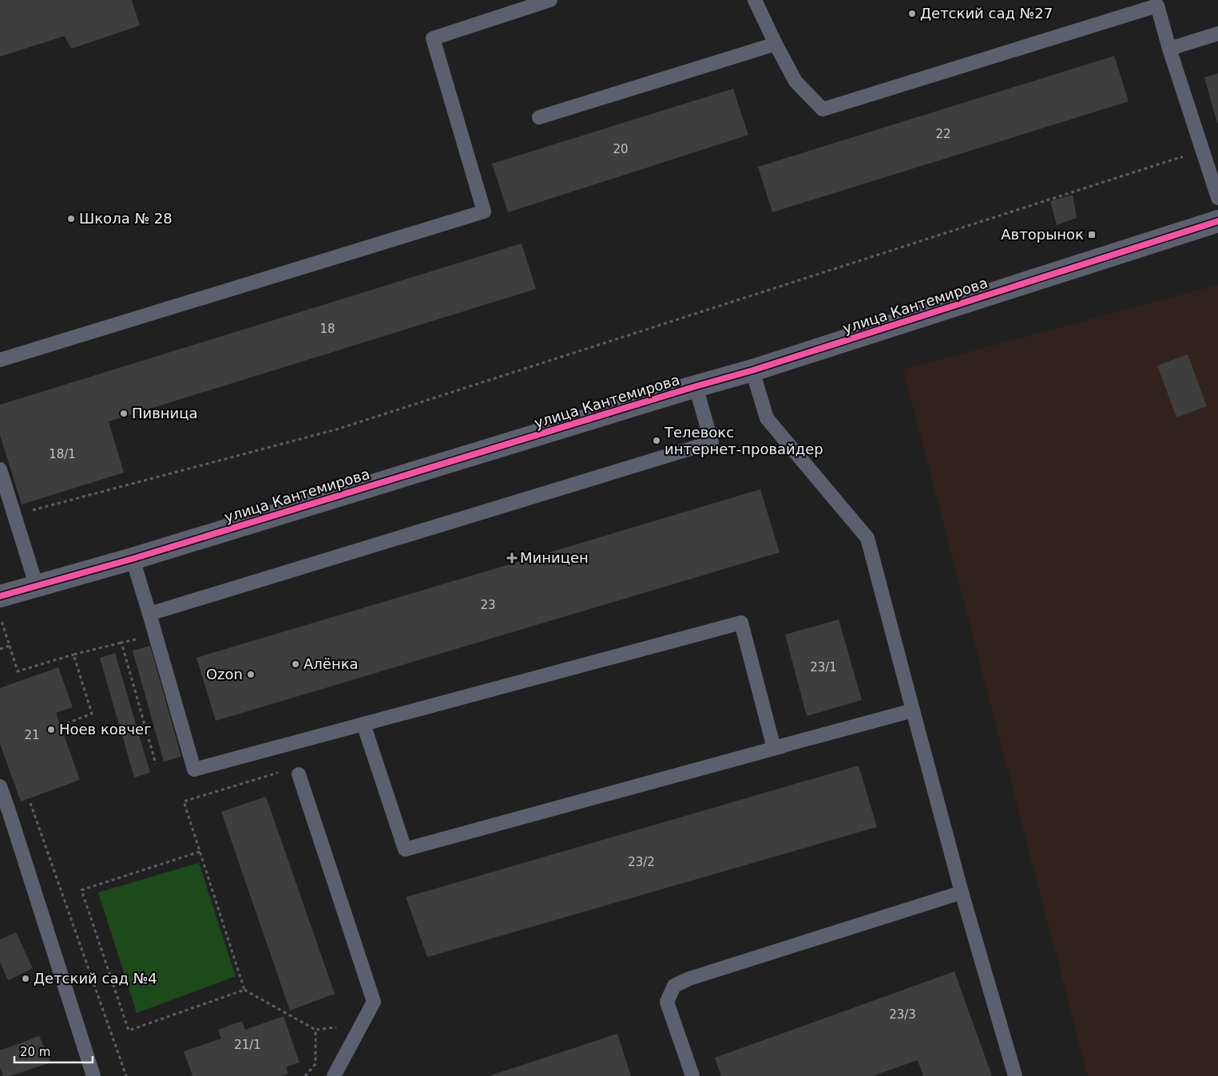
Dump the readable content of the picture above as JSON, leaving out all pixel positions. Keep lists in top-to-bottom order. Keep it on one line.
{"streets":{"street":["улица Кантемирова"]},"places":{"other":["Детский сад №27","Школа № 28","Пивница","Телевокс интернет-провайдер","Алёнка","Ozon","Ноев ковчег","Детский сад №4"],"transit":["Авторынок"],"health":["Миницен"]},"house_numbers":["22","20","18","18/1","23","23/1","21","23/2","23/3","21/1"],"scale_bar":"20 m"}
